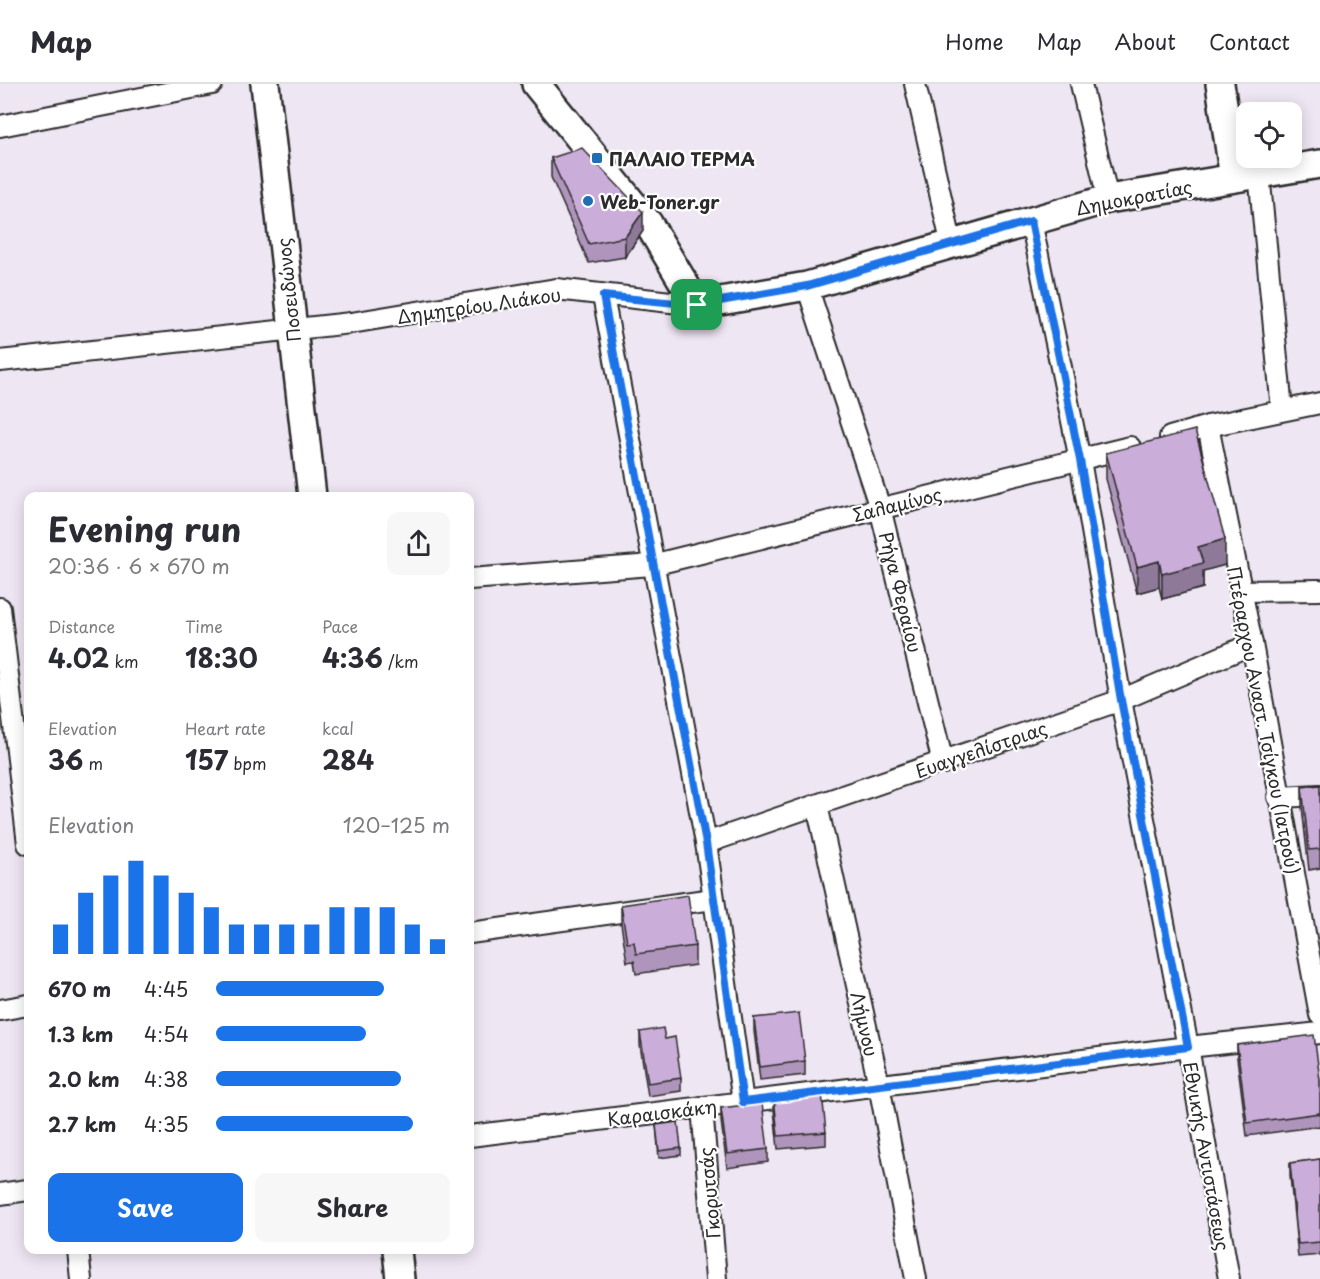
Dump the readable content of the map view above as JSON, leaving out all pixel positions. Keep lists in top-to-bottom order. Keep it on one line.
{"streets":{"street":["Δημοκρατίας","Ποσειδώνος","Δημητρίου Λιάκου","Σαλαμίνος","Ρήγα Φεραίου","Πτέραρχου Αναστ. Τσίγκου (Ιατρού)","Ευαγγελίστριας","Λήμνου","Καραισκάκη","Εθνικής Αντιστάσεως","Γκορυτσάς"]},"crossings":[["Δημοκρατίας","Δημητρίου Λιάκου"],["Δημοκρατίας","Εθνικής Αντιστάσεως"],["Ποσειδώνος","Δημητρίου Λιάκου"],["Δημητρίου Λιάκου","Ρήγα Φεραίου"],["Σαλαμίνος","Ρήγα Φεραίου"],["Σαλαμίνος","Πτέραρχου Αναστ. Τσίγκου (Ιατρού)"],["Σαλαμίνος","Εθνικής Αντιστάσεως"],["Ρήγα Φεραίου","Ευαγγελίστριας"],["Πτέραρχου Αναστ. Τσίγκου (Ιατρού)","Ευαγγελίστριας"],["Ευαγγελίστριας","Λήμνου"],["Ευαγγελίστριας","Εθνικής Αντιστάσεως"],["Λήμνου","Καραισκάκη"],["Καραισκάκη","Εθνικής Αντιστάσεως"],["Καραισκάκη","Γκορυτσάς"]],"places":{"transit":["ΠΑΛΑΙΟ ΤΕΡΜΑ"],"other":["Web-Toner.gr"]},"page":{"header":"Map","nav":["Home","Map","About","Contact"],"heading":["Evening run","20:36 · 6 × 670 m"],"stats":[["Distance","4.02 km"],["Time","18:30"],["Pace","4:36 /km"],["Elevation","36 m"],["Heart rate","157 bpm"],["kcal","284"]],"chart":["Elevation","120–125 m"],"list":[{"name":"670 m","note":"4:45"},{"name":"1.3 km","note":"4:54"},{"name":"2.0 km","note":"4:38"},{"name":"2.7 km","note":"4:35"}],"buttons":["Save","Share"]}}
